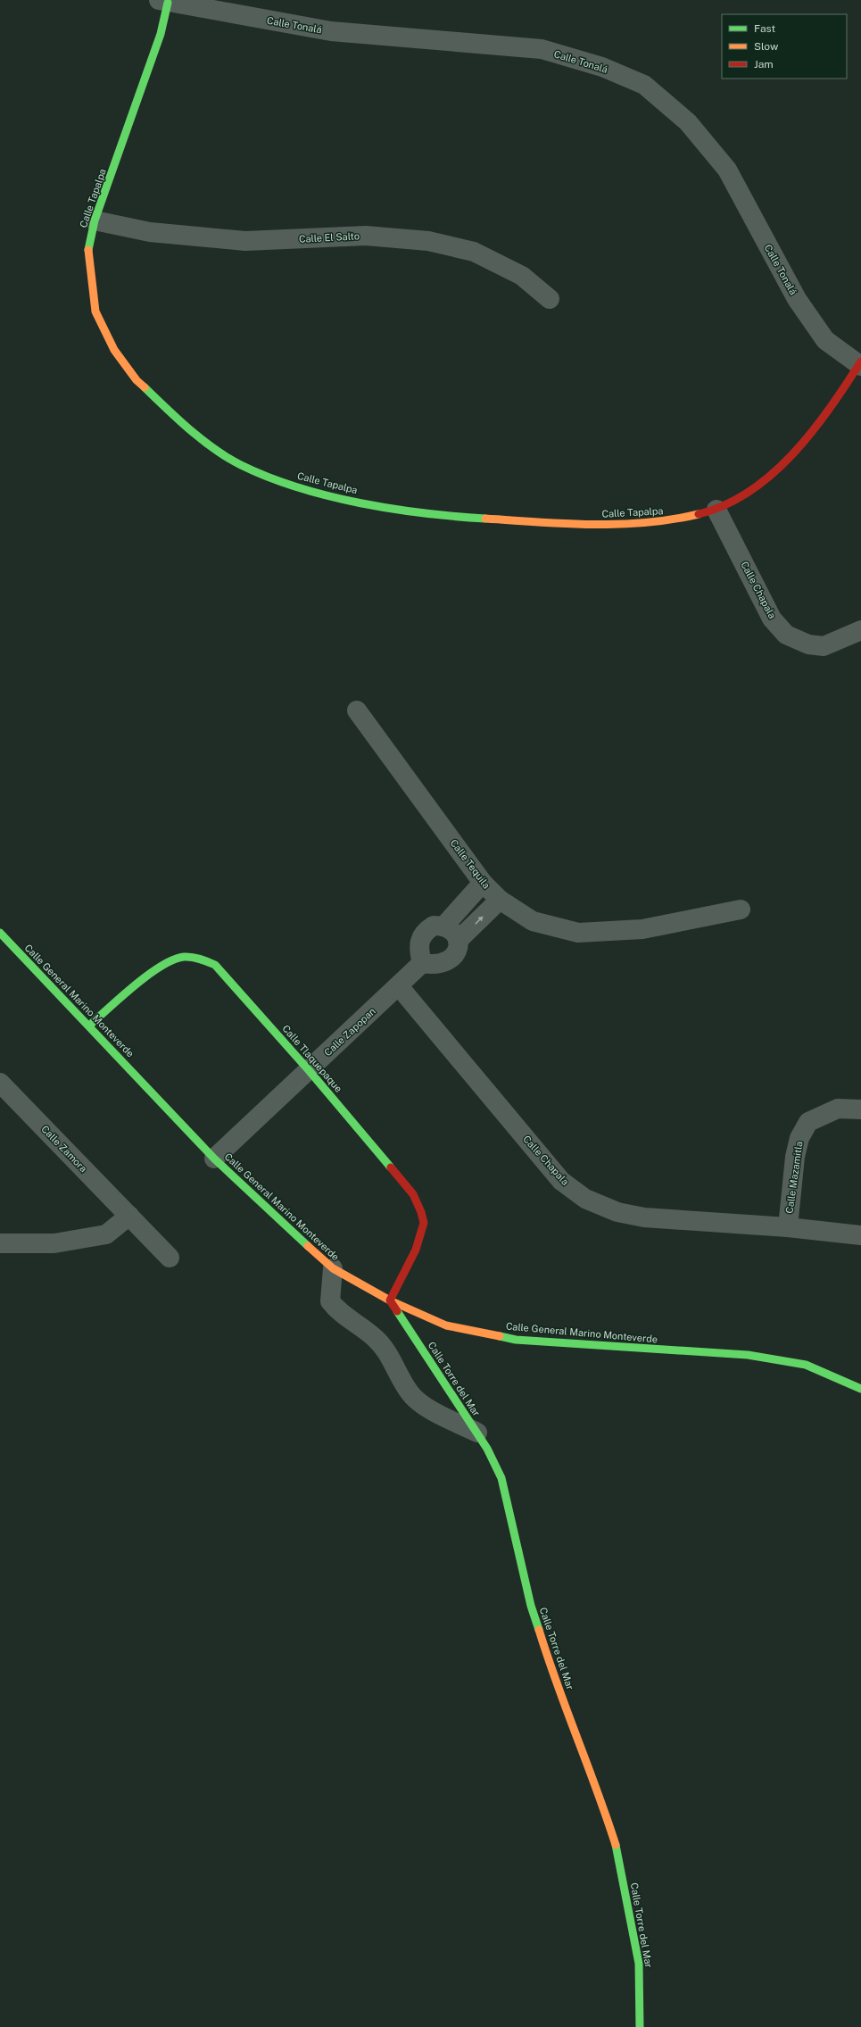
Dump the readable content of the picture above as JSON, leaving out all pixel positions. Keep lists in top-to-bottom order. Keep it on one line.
{"streets":{"street":["Calle Tonalá","Calle Tapalpa","Calle El Salto","Calle Chapala","Calle Tequila","Calle General Marino Monteverde","Calle Zapopan","Calle Tlaquepaque","Calle Zamora","Calle Mazamitla","Calle Torre del Mar"]},"crossings":[["Calle Tonalá","Calle Tapalpa"],["Calle Tapalpa","Calle El Salto"],["Calle Tapalpa","Calle Chapala"],["Calle Chapala","Calle Zapopan"],["Calle Chapala","Calle Mazamitla"],["Calle General Marino Monteverde","Calle Zapopan"],["Calle General Marino Monteverde","Calle Tlaquepaque"],["Calle General Marino Monteverde","Calle Torre del Mar"],["Calle Zapopan","Calle Tlaquepaque"],["Calle Tlaquepaque","Calle Torre del Mar"]],"legend":["Fast","Slow","Jam"]}
